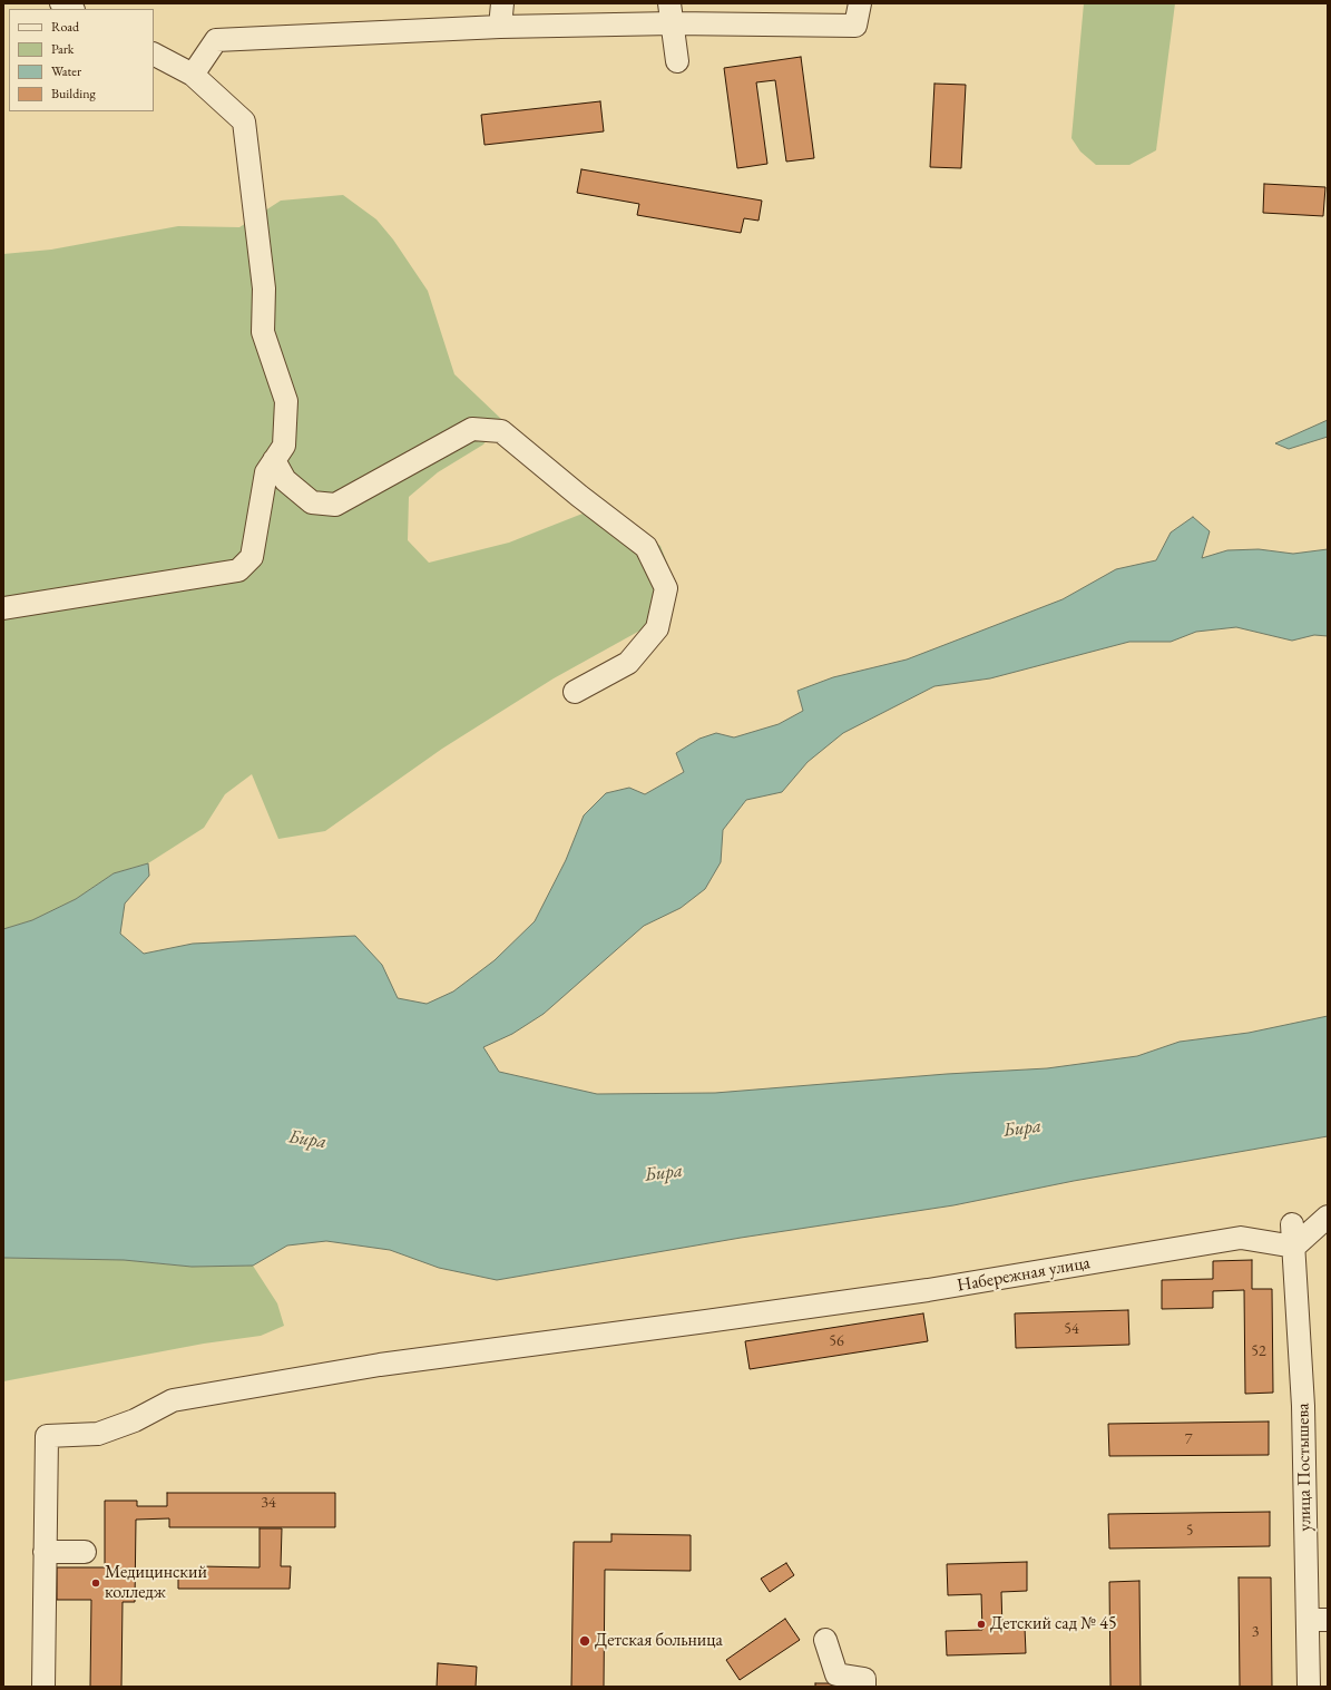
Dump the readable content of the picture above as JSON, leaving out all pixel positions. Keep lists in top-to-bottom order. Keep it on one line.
{"streets":{"street":["Набережная улица","улица Постышева"]},"crossings":[["Набережная улица","улица Постышева"]],"water":["Бира"],"places":["Медицинский колледж","Детский сад № 45","Детская больница"],"house_numbers":["54","56","52","7","34","5","3"],"legend":["Road","Park","Water","Building"]}
